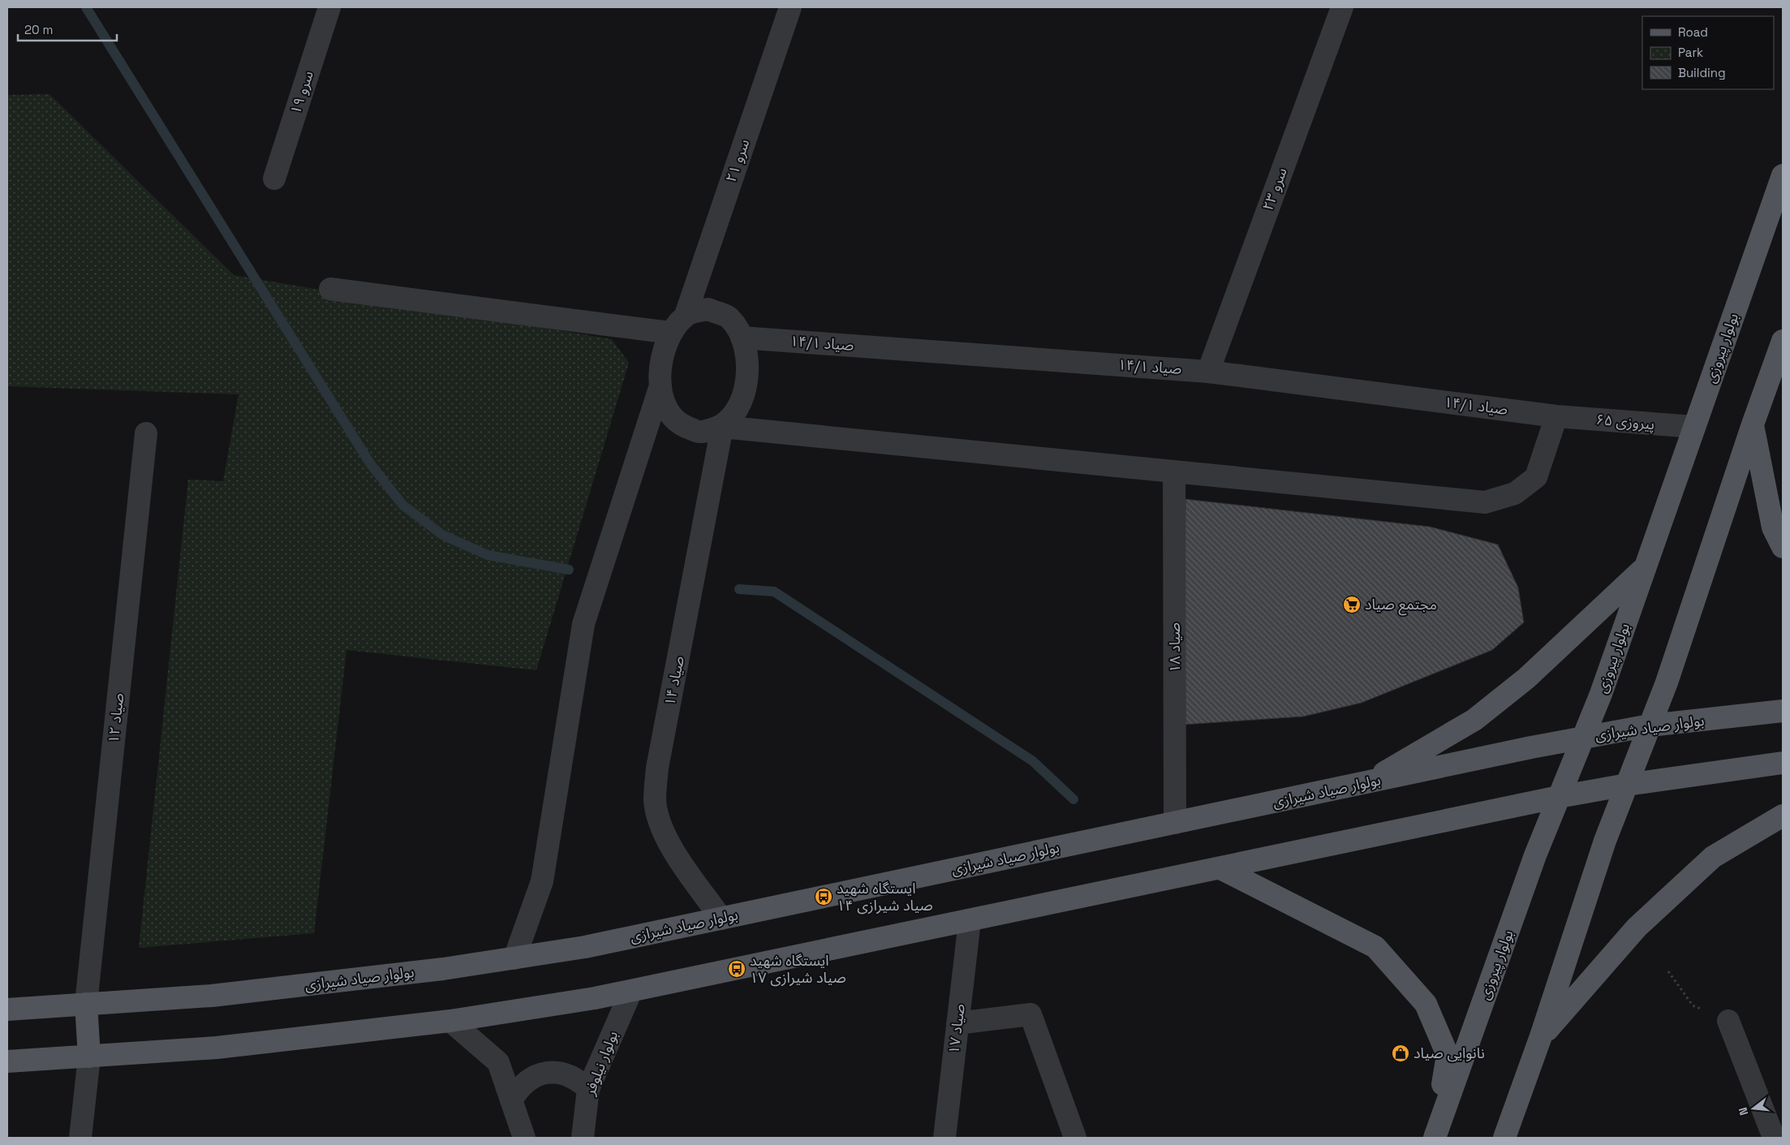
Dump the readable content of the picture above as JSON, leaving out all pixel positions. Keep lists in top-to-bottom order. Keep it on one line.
{"streets":{"main road":["بولوار پیروزی","بولوار صیاد شیرازی"],"street":["سرو ۱۹","سرو ۲۱","سرو ۲۳","صیاد ۱۴/۱","پیروزی ۶۵","صیاد ۱۸","صیاد ۱۴","صیاد ۱۲","صیاد ۱۷","بولوار نیلوفر"]},"crossings":[["سرو ۲۱","صیاد ۱۴/۱"],["سرو ۲۱","صیاد ۱۴"],["سرو ۲۳","صیاد ۱۴/۱"],["صیاد ۱۴/۱","پیروزی ۶۵"],["صیاد ۱۴/۱","صیاد ۱۴"],["بولوار پیروزی","پیروزی ۶۵"],["بولوار پیروزی","بولوار صیاد شیرازی"],["صیاد ۱۸","بولوار صیاد شیرازی"],["صیاد ۱۴","بولوار صیاد شیرازی"],["صیاد ۱۲","بولوار صیاد شیرازی"]],"places":{"supermarket":["مجتمع صیاد"],"bus stop":["ایستگاه شهید صیاد شیرازی ۱۴","ایستگاه شهید صیاد شیرازی ۱۷"],"shop":["نانوایی صیاد"]},"legend":["Road","Park","Building"],"scale_bar":"20 m","north":"left"}
